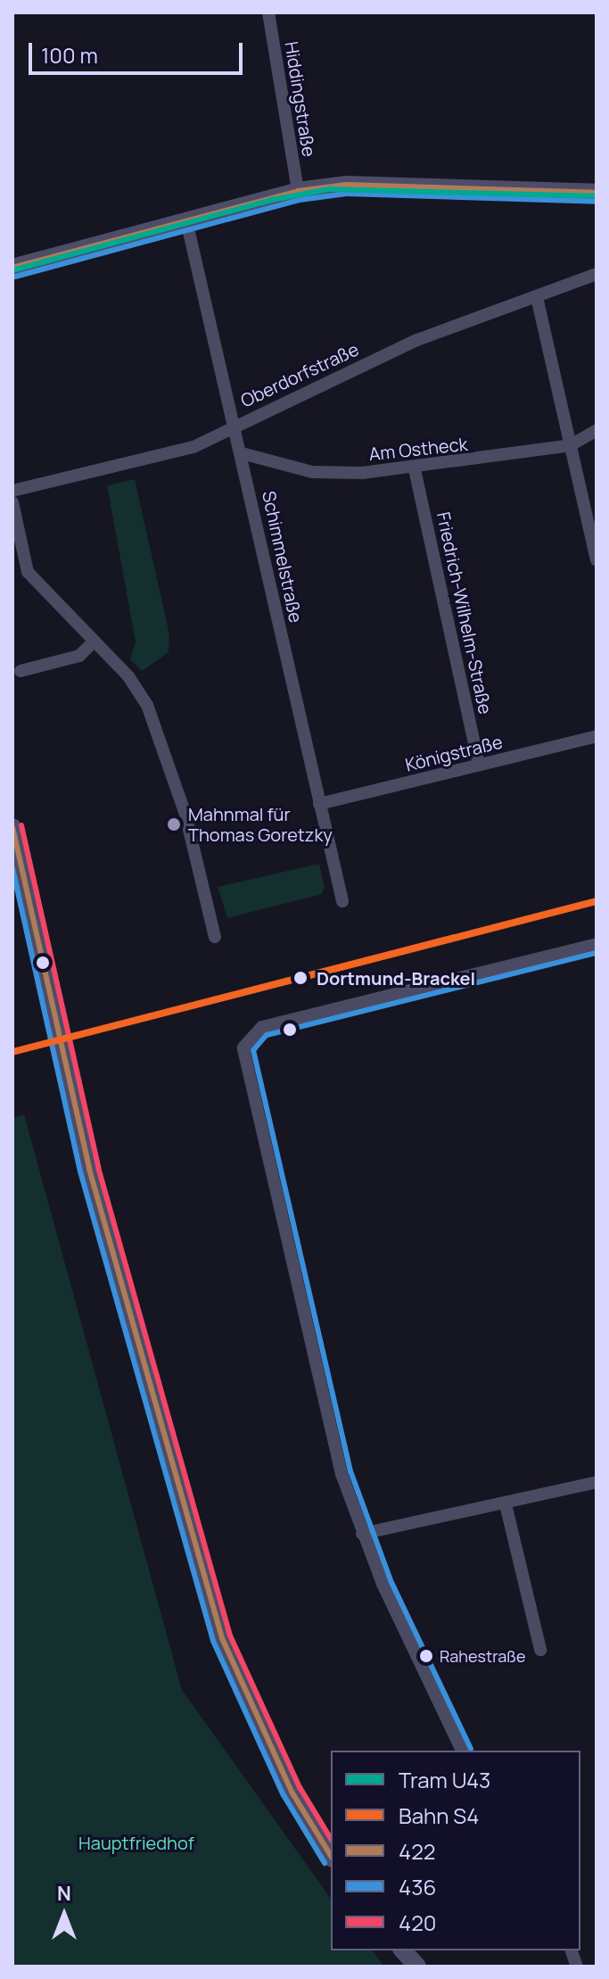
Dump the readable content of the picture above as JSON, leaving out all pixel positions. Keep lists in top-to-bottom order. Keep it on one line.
{"streets":{"street":["Hiddingstraße","Oberdorfstraße","Am Ostheck","Schimmelstraße","Friedrich-Wilhelm-Straße","Königstraße"]},"crossings":[["Oberdorfstraße","Schimmelstraße"],["Am Ostheck","Schimmelstraße"],["Am Ostheck","Friedrich-Wilhelm-Straße"],["Schimmelstraße","Königstraße"],["Friedrich-Wilhelm-Straße","Königstraße"]],"parks":["Hauptfriedhof"],"places":["Mahnmal für Thomas Goretzky","Dortmund-Brackel","Rahestraße"],"lines":["transit line 422","tram line U43","transit line 436","transit line 420","rail line S4"],"legend":["Tram U43","Bahn S4","422","436","420"],"scale_bar":"100 m","north":"top"}
